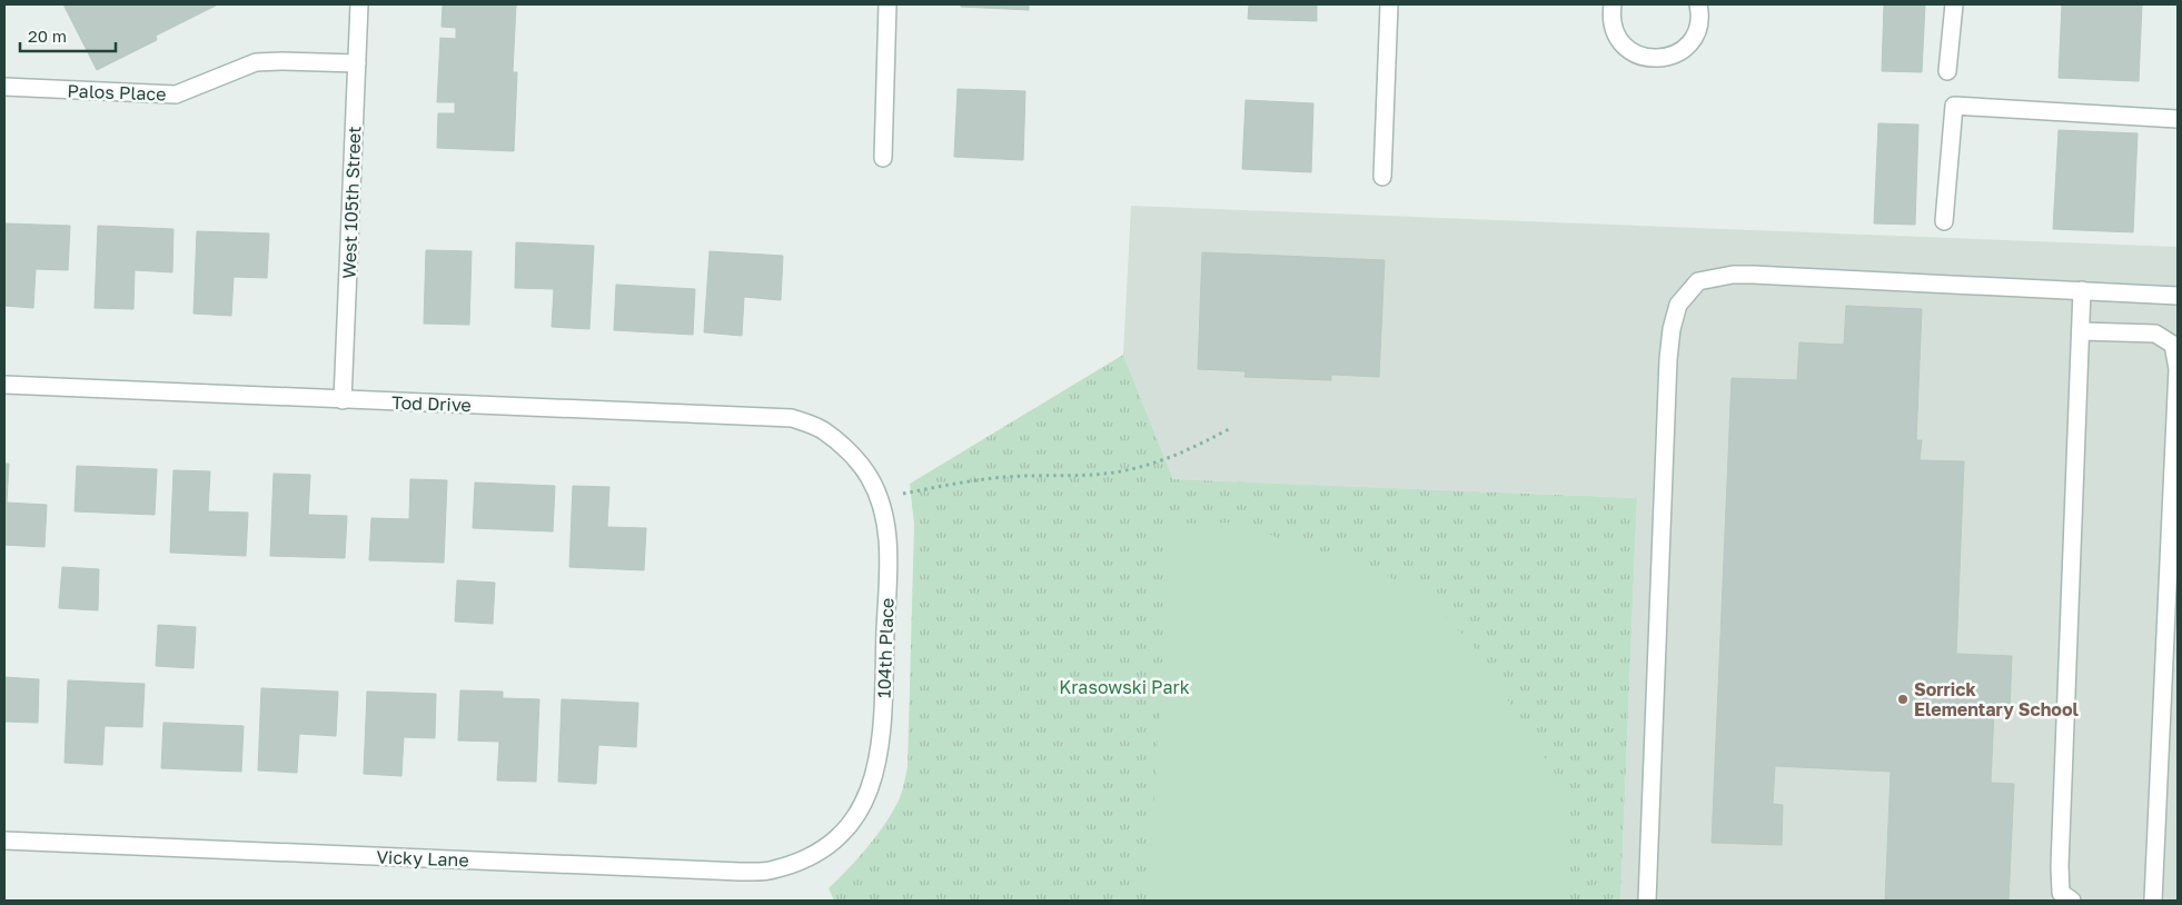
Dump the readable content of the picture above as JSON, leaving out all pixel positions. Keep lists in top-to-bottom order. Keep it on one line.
{"streets":{"street":["Palos Place","West 105th Street","Tod Drive","104th Place","Vicky Lane"]},"crossings":[["Palos Place","West 105th Street"],["West 105th Street","Tod Drive"],["Tod Drive","104th Place"],["104th Place","Vicky Lane"]],"parks":["Krasowski Park"],"places":["Sorrick Elementary School"],"scale_bar":"20 m"}
